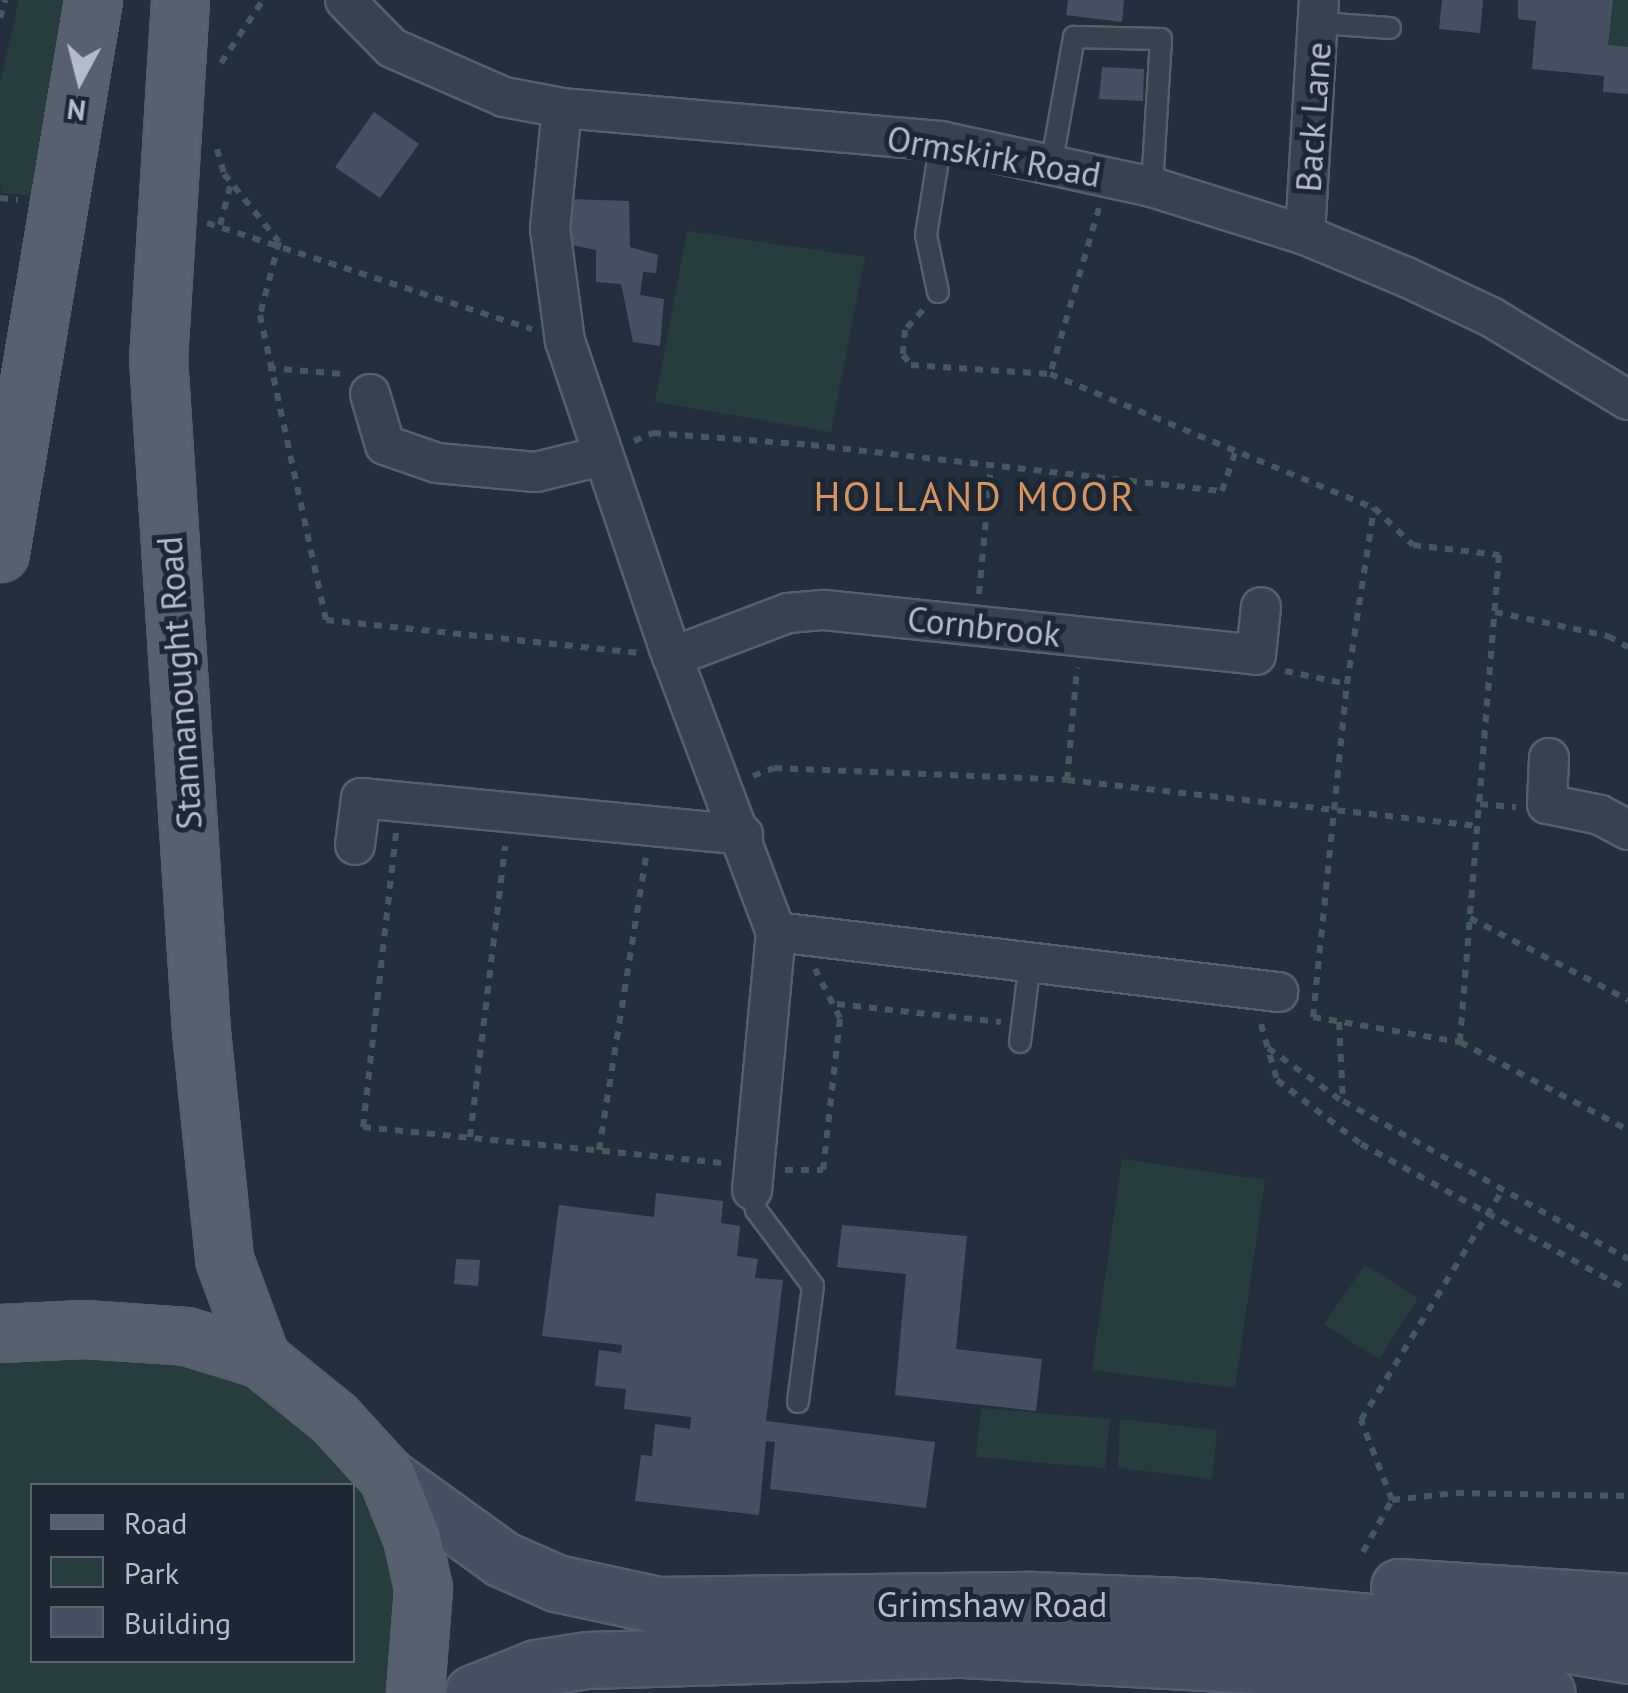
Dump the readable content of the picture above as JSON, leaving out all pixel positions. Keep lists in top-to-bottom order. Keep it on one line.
{"streets":{"main road":["Stannanought Road","Grimshaw Road"],"street":["Back Lane","Ormskirk Road","Cornbrook"]},"crossings":[["Back Lane","Ormskirk Road"]],"districts":["HOLLAND MOOR"],"legend":["Road","Park","Building"],"north":"bottom"}
